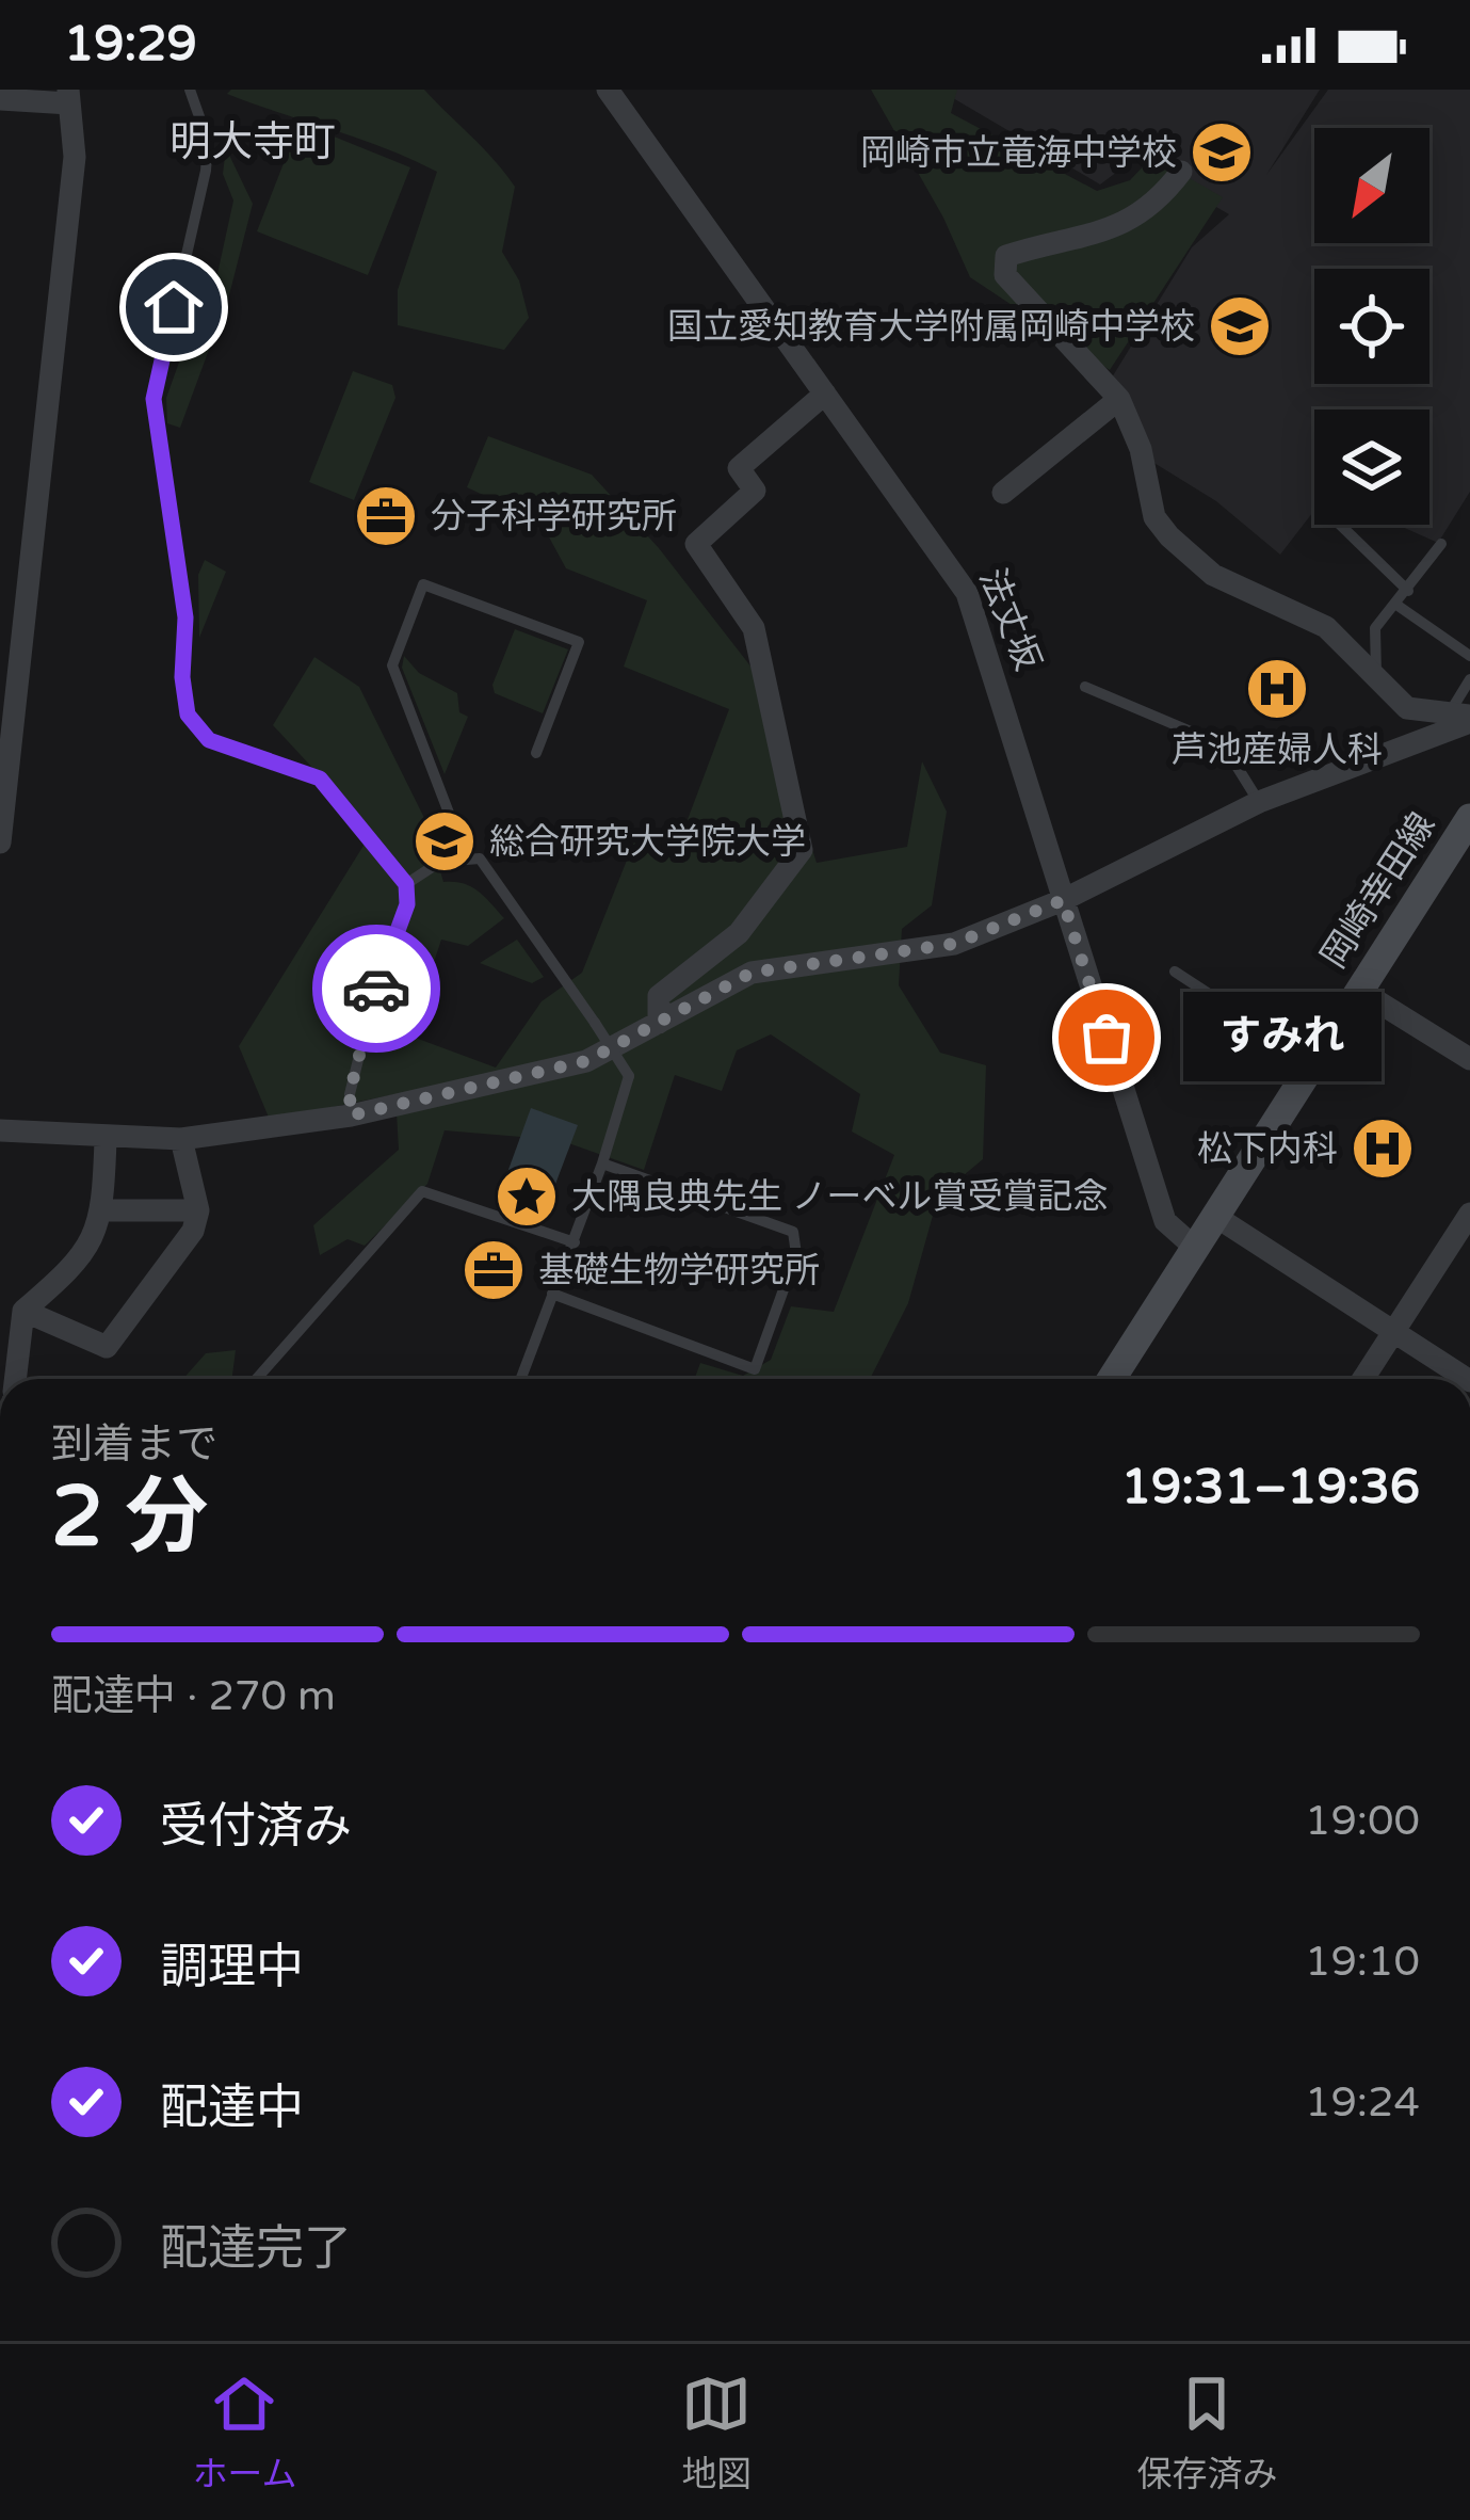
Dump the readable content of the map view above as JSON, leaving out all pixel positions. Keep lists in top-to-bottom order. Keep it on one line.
{"streets":{"main road":["岡崎幸田線"],"street":["法丈坂"]},"crossings":[["法丈坂","岡崎幸田線"]],"districts":["明大寺町"],"places":{"school or university":["岡崎市立竜海中学校","国立愛知教育大学附属岡崎中学校","総合研究大学院大学"],"office":["分子科学研究所","基礎生物学研究所"],"hospital":["芦池産婦人科","松下内科"],"other":["すみれ"],"place":["大隅良典先生 ノーベル賞受賞記念"]},"north":"bottom left","page":{"status":"19:29","bubble":"すみれ","heading":["2 分","到着まで","19:31–19:36"],"bar":"配達中 · 270 m","list":[["受付済み","19:00"],["調理中","19:10"],["配達中","19:24"],"配達完了"],"tabs":["ホーム","地図","保存済み"]}}
